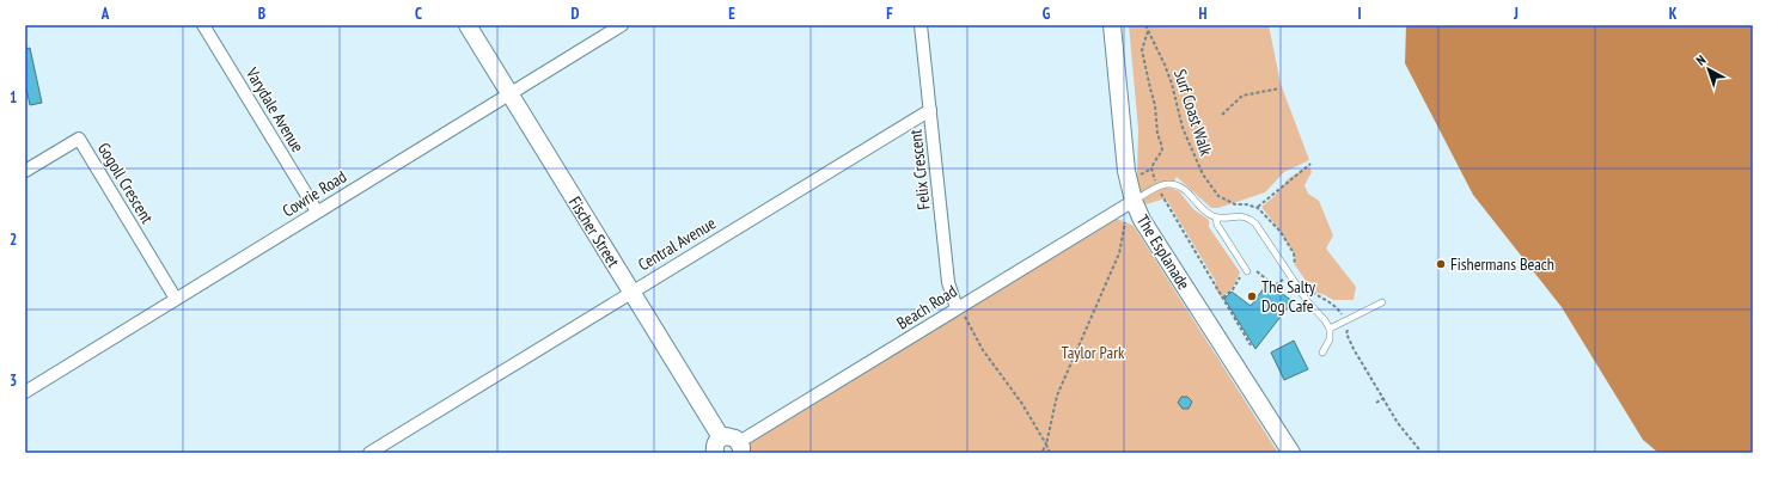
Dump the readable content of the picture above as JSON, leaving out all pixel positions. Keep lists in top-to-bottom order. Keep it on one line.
{"streets":{"street":["Varydale Avenue","Felix Crescent","Gogoll Crescent","Cowrie Road","Fischer Street","Central Avenue","The Esplanade","Beach Road"],"path":["Surf Coast Walk"]},"crossings":[["Varydale Avenue","Cowrie Road"],["Felix Crescent","Central Avenue"],["Felix Crescent","Beach Road"],["Gogoll Crescent","Cowrie Road"],["Cowrie Road","Fischer Street"],["Fischer Street","Central Avenue"],["Fischer Street","Beach Road"],["The Esplanade","Beach Road"]],"parks":["Taylor Park"],"places":["Fishermans Beach","The Salty Dog Cafe"],"north":"top left","grid":{"columns":["A","B","C","D","E","F","G","H","I","J","K"],"rows":["1","2","3"]}}
